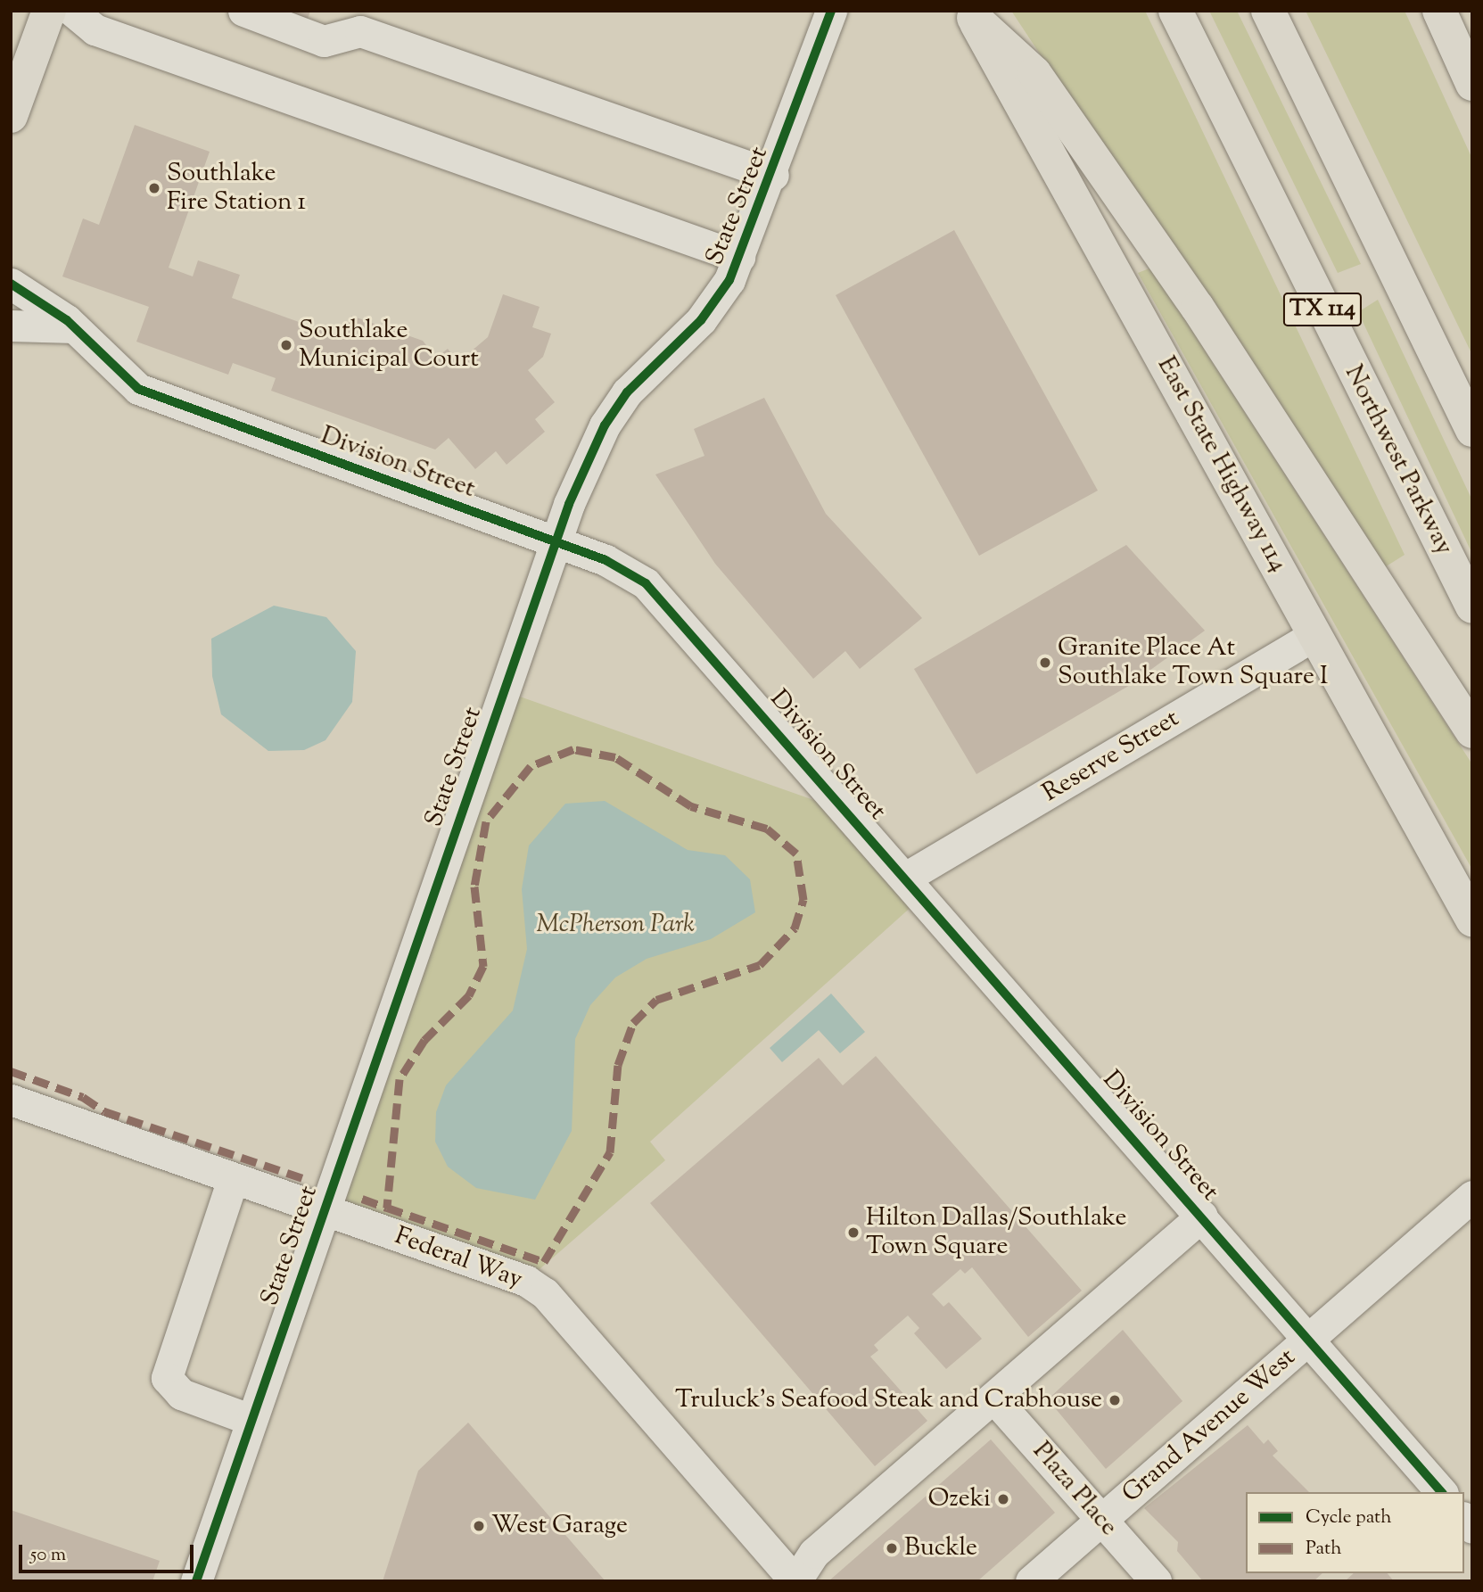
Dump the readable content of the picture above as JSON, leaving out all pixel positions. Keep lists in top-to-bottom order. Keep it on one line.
{"streets":{"main road":["TX 114","Northwest Parkway","East State Highway 114"],"street":["State Street","Division Street","Reserve Street","Federal Way","Grand Avenue West","Plaza Place"]},"crossings":[["State Street","Division Street"],["State Street","Federal Way"],["Division Street","Reserve Street"],["Division Street","Grand Avenue West"],["East State Highway 114","Reserve Street"],["Grand Avenue West","Plaza Place"]],"parks":["McPherson Park"],"places":["Southlake Fire Station 1","Southlake Municipal Court","Granite Place At Southlake Town Square I","Hilton Dallas/Southlake Town Square","Truluck's Seafood Steak and Crabhouse","Ozeki","West Garage","Buckle"],"legend":["Cycle path","Path"],"scale_bar":"50 m"}
